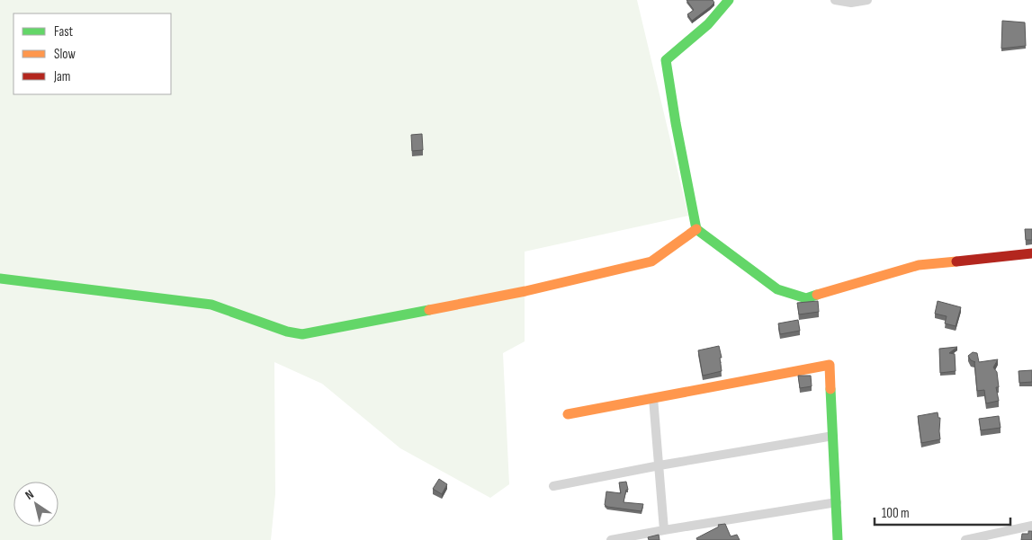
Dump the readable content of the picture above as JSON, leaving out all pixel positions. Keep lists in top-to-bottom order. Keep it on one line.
{"legend":["Fast","Slow","Jam"],"scale_bar":"100 m","north":"top left"}
